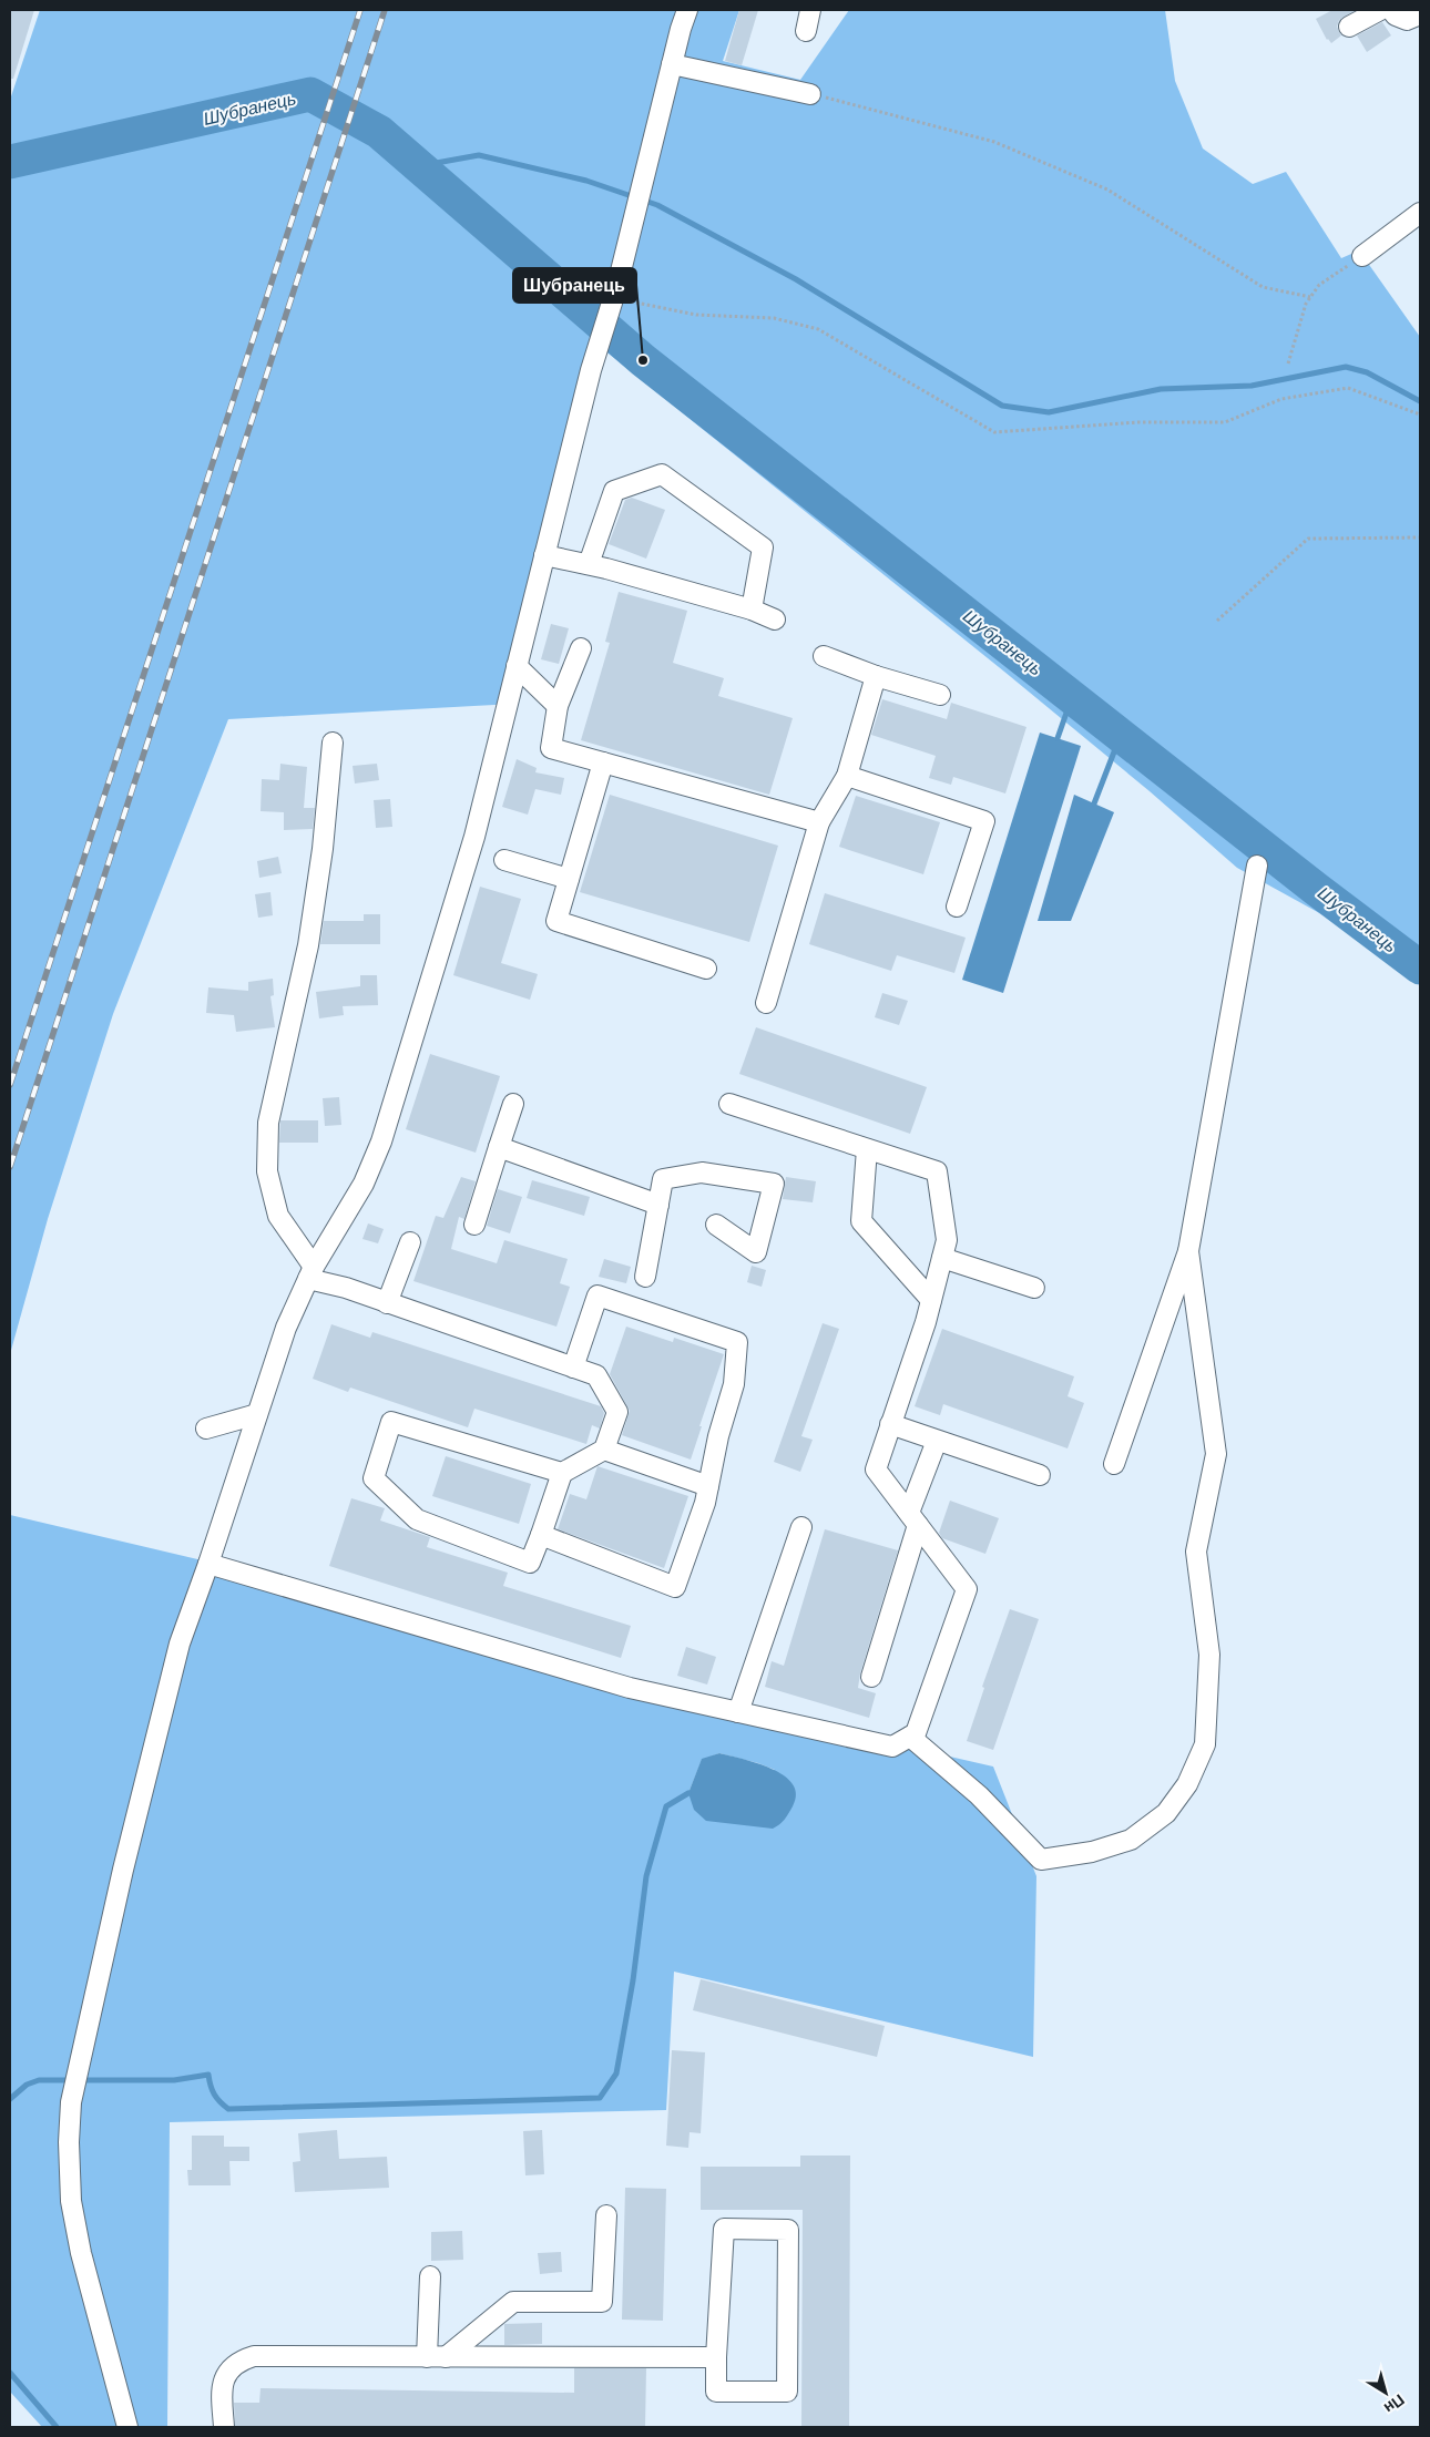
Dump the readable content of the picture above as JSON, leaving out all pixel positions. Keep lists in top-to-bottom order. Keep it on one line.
{"water":["Шубранець"],"places":["Шубранець"],"north":"bottom right"}
